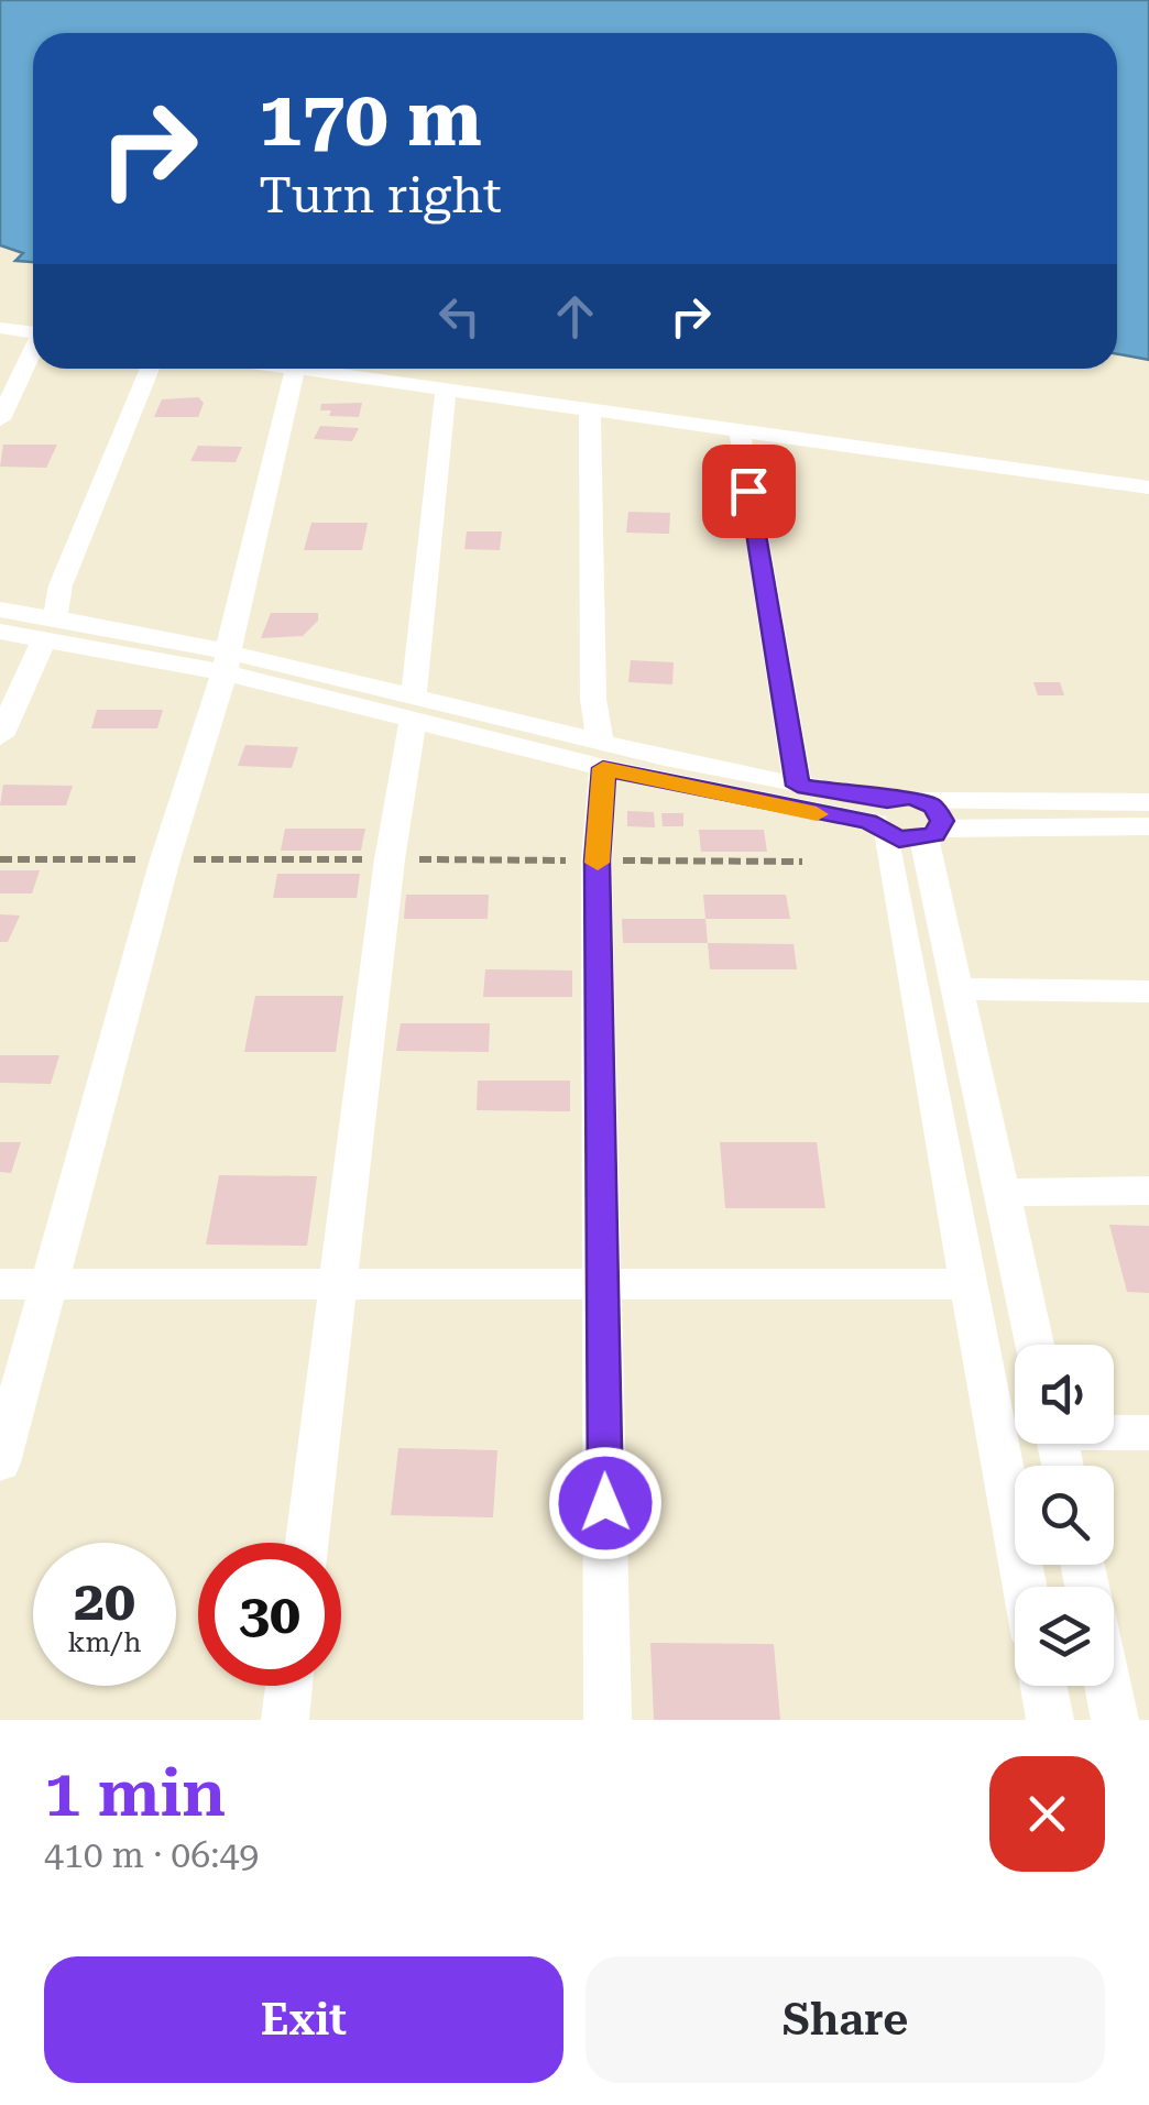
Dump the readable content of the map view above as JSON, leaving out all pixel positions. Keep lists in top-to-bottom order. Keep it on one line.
{"page":{"turn":["170 m","Turn right"],"speed":"20 km/h","limit":"30","heading":["1 min","410 m · 06:49"],"buttons":["Exit","Share"]}}
